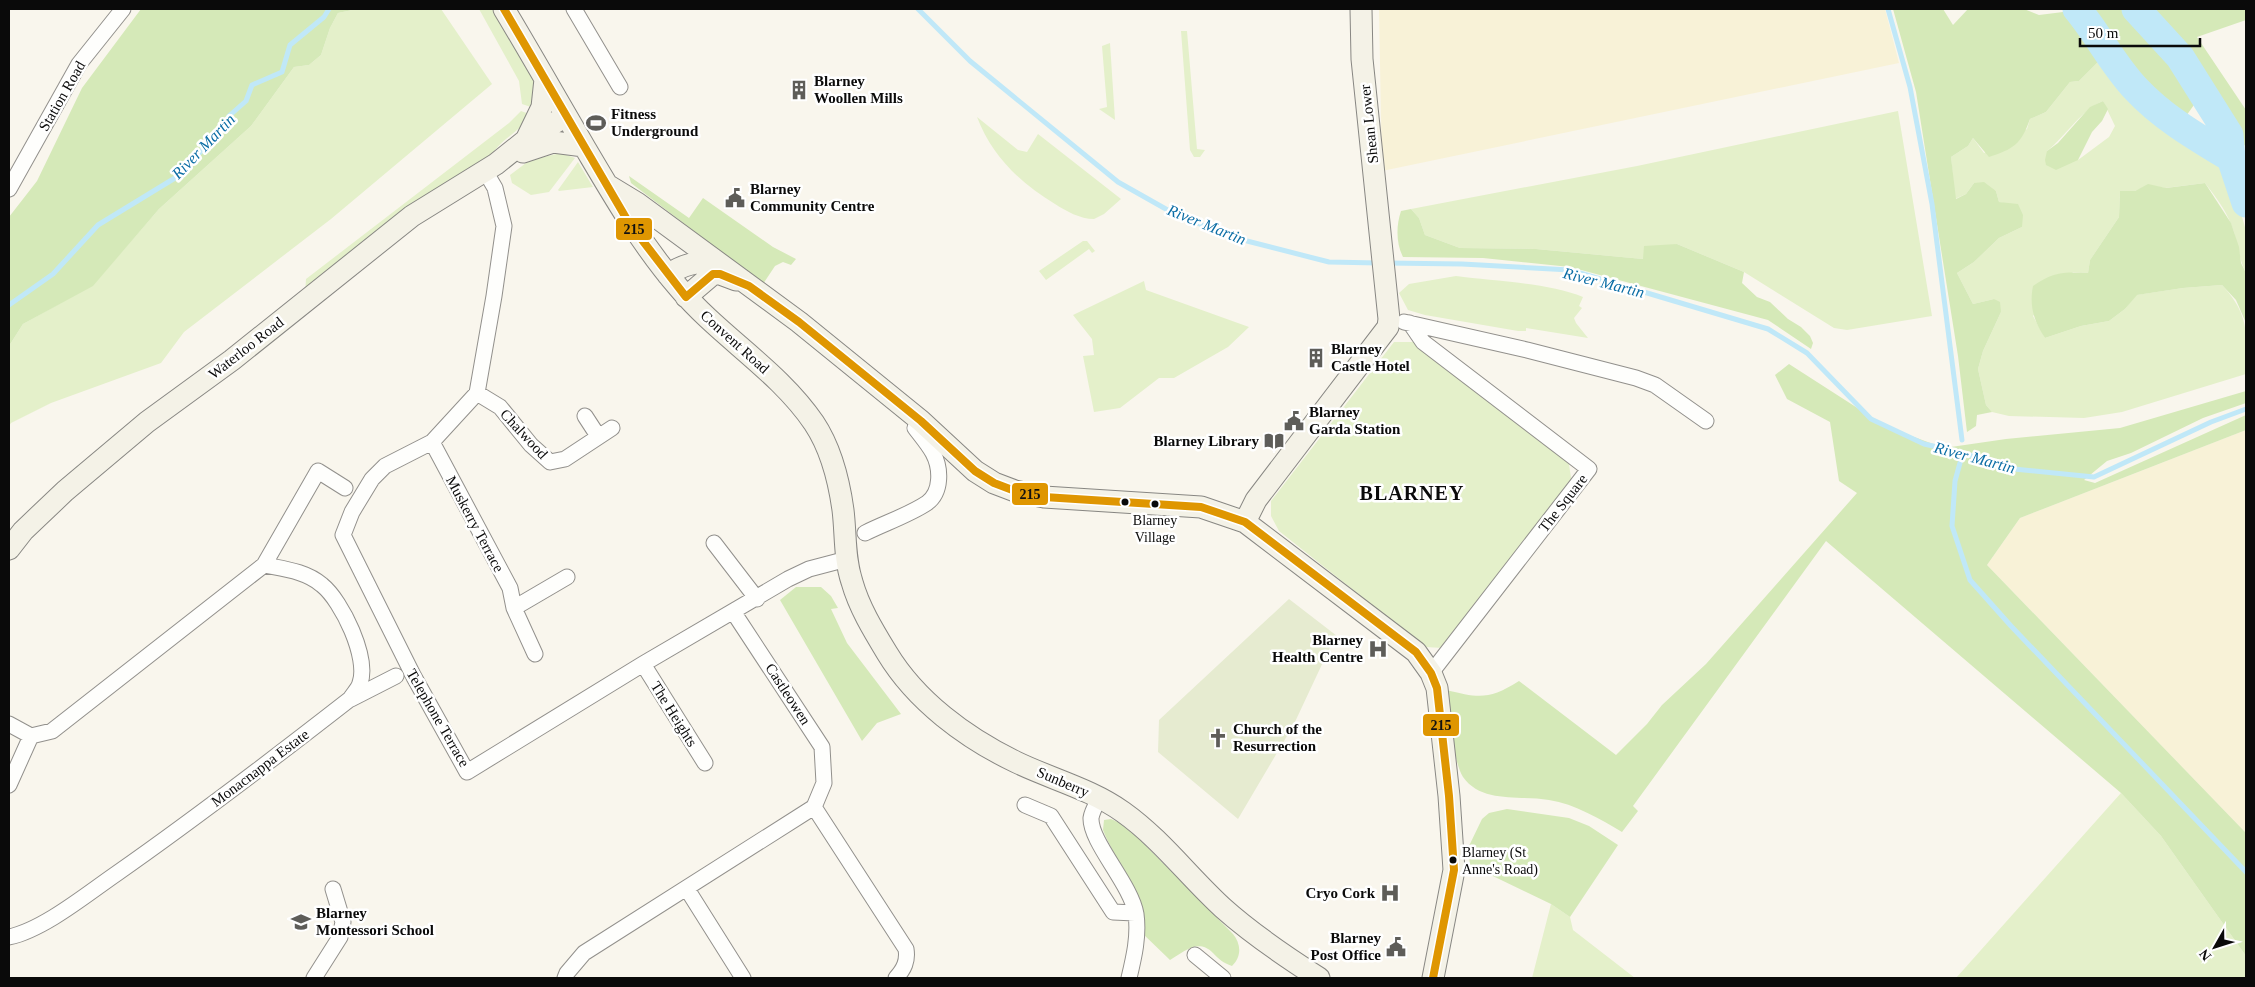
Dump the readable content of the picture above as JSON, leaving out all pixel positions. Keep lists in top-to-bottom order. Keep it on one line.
{"streets":{"street":["Station Road","Shean Lower","Convent Road","Waterloo Road","Chalwood","The Square","Muskerry Terrace","Castleowen","The Heights","Telephone Terrace","Monacnappa Estate","Sunberry"]},"crossings":[["Shean Lower","The Square"],["Convent Road","Waterloo Road"],["Convent Road","Sunberry"],["Muskerry Terrace","Telephone Terrace"],["Castleowen","Telephone Terrace"],["The Heights","Telephone Terrace"]],"districts":["BLARNEY"],"water":["River Martin"],"places":{"building":["Blarney Woollen Mills","Blarney Castle Hotel"],"sports":["Fitness Underground"],"public building":["Blarney Community Centre","Blarney Garda Station","Blarney Post Office"],"library":["Blarney Library"],"other":["Blarney Village","Blarney (St Anne's Road)"],"hospital":["Blarney Health Centre","Cryo Cork"],"church":["Church of the Resurrection"],"school or university":["Blarney Montessori School"]},"lines":["transit line 215"],"scale_bar":"50 m","north":"bottom left"}
